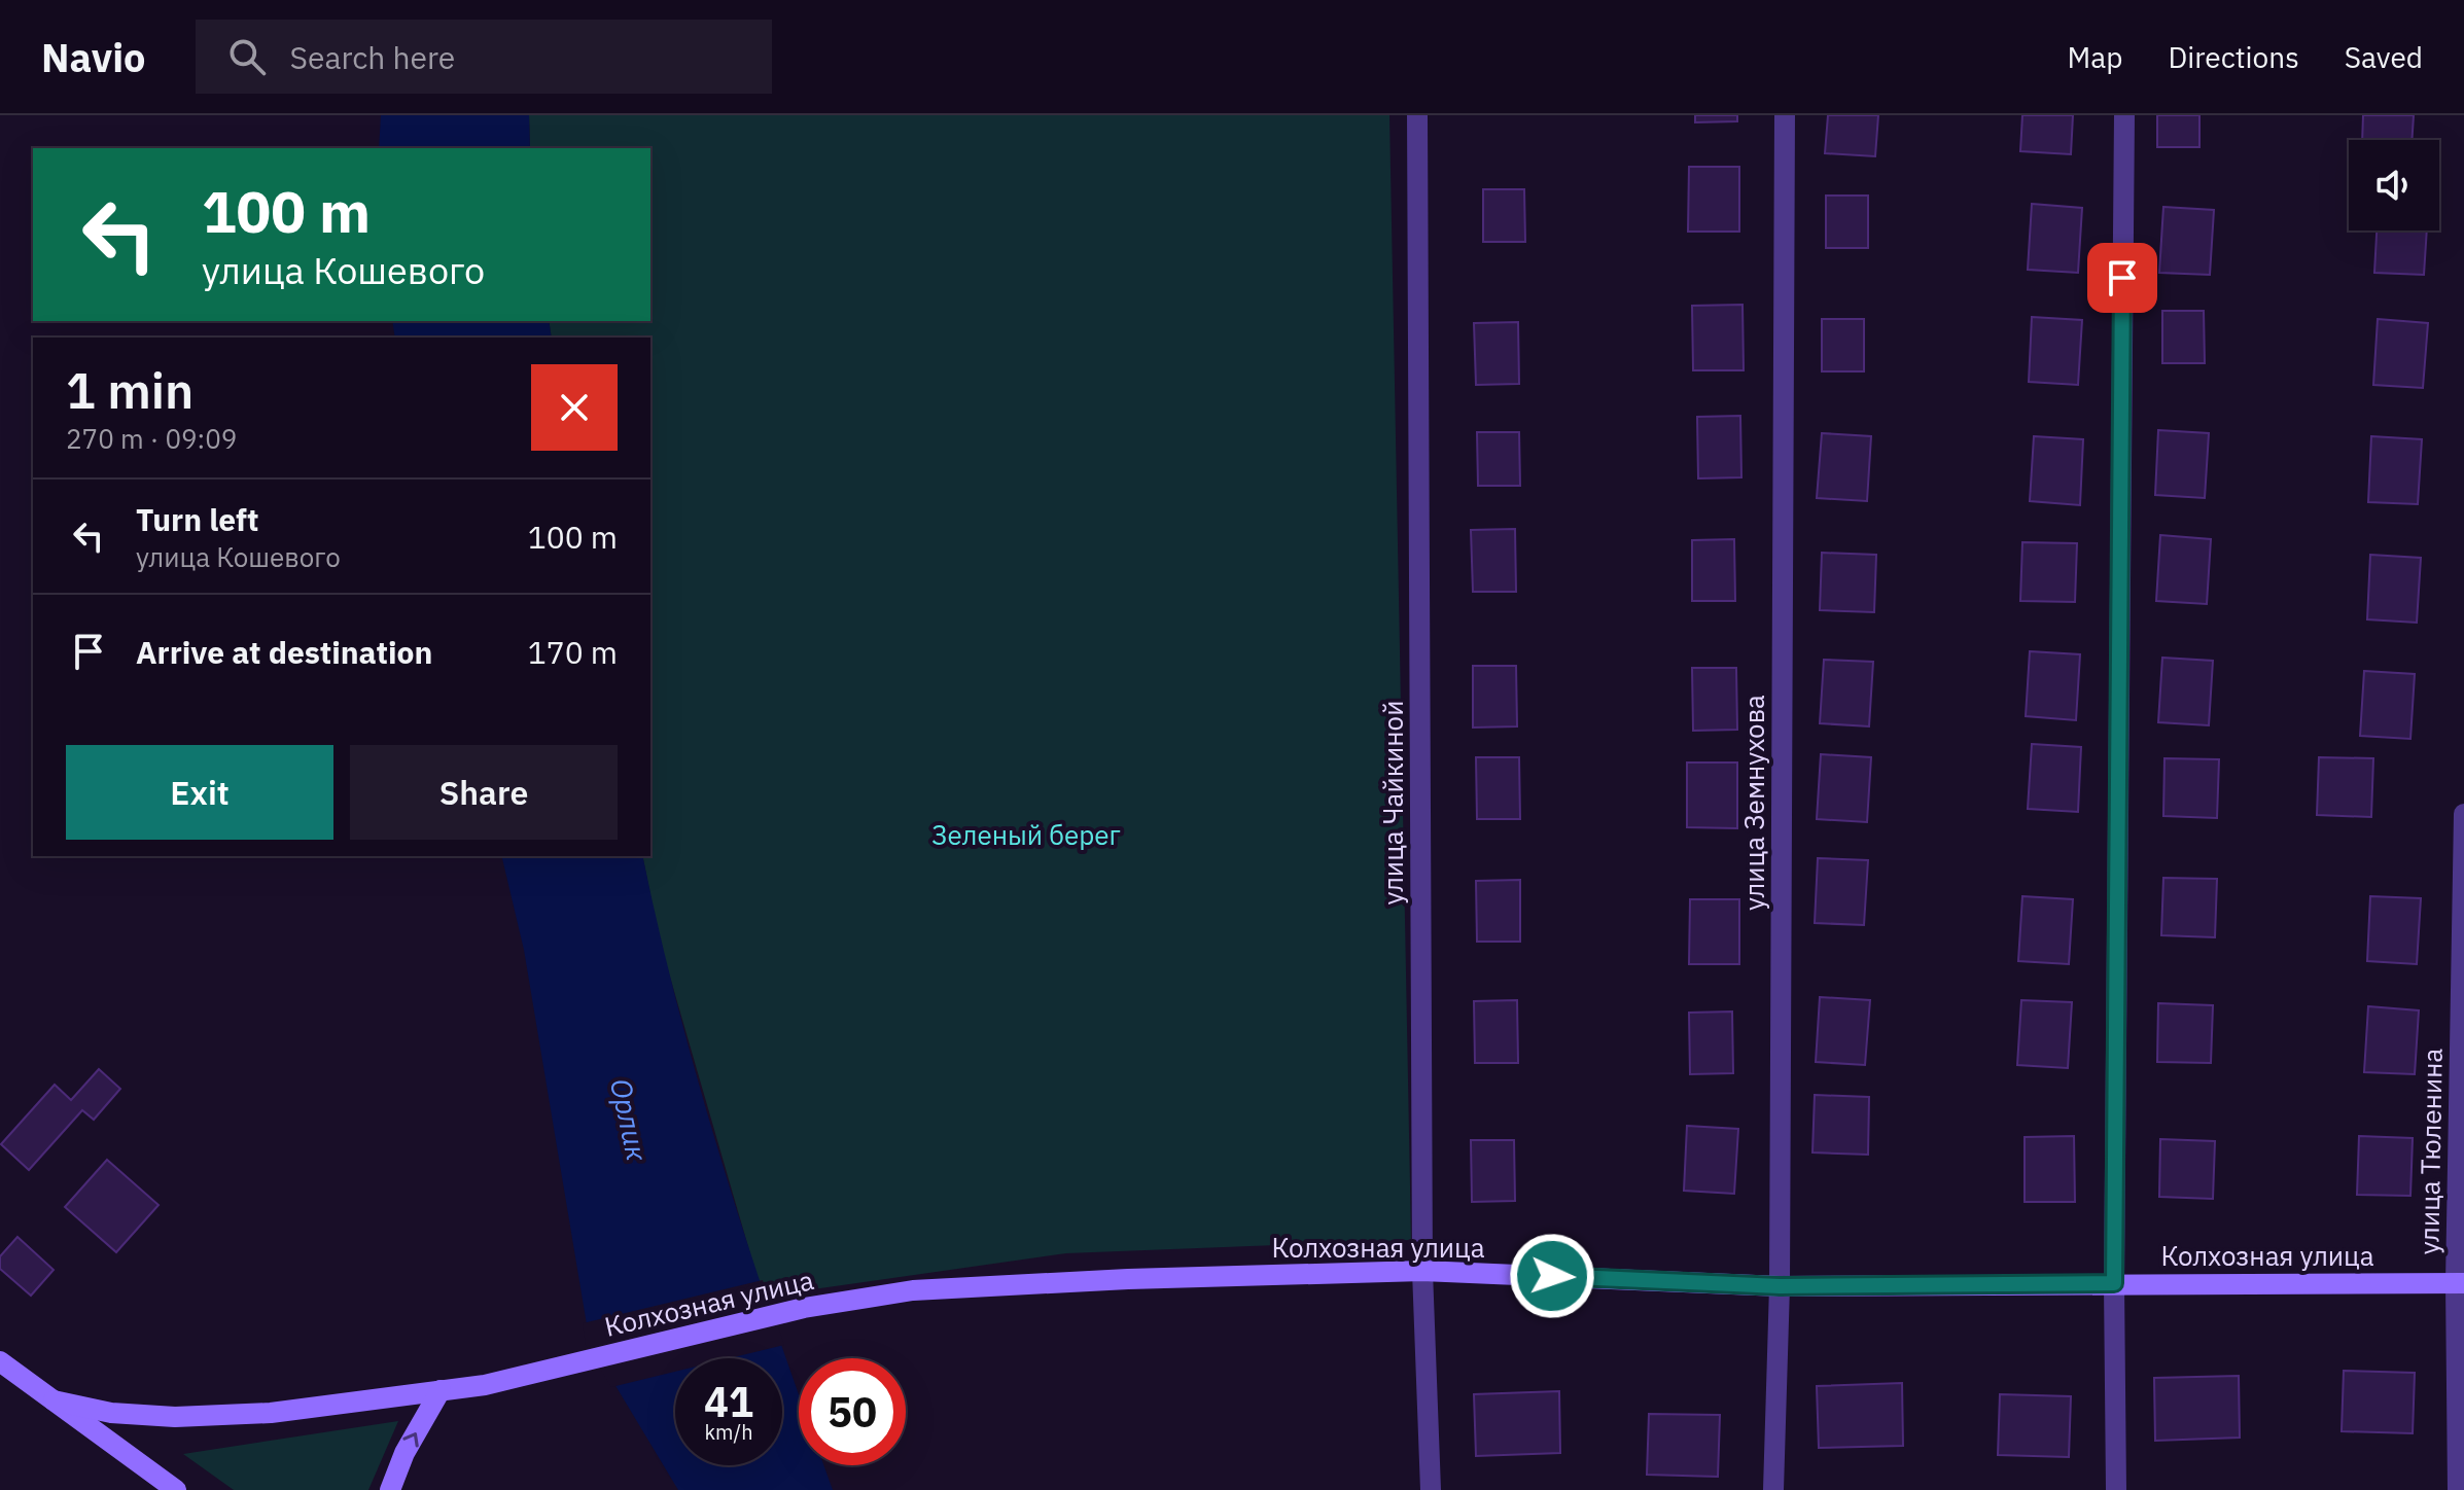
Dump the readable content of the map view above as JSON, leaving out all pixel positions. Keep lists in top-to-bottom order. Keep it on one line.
{"streets":{"main road":["Колхозная улица"],"street":["улица Чайкиной","улица Земнухова","улица Тюленина"]},"crossings":[["улица Чайкиной","Колхозная улица"],["улица Земнухова","Колхозная улица"],["улица Тюленина","Колхозная улица"]],"water":["Орлик"],"parks":["Зеленый берег"],"page":{"header":"Navio","search":"Search here","nav":["Map","Directions","Saved"],"turn":["100 m","улица Кошевого"],"heading":["1 min","270 m · 09:09"],"list":[{"name":"Turn left","note":"улица Кошевого","value":"100 m"},{"name":"Arrive at destination","value":"170 m"}],"buttons":["Exit","Share"],"speed":"41 km/h","limit":"50"}}
